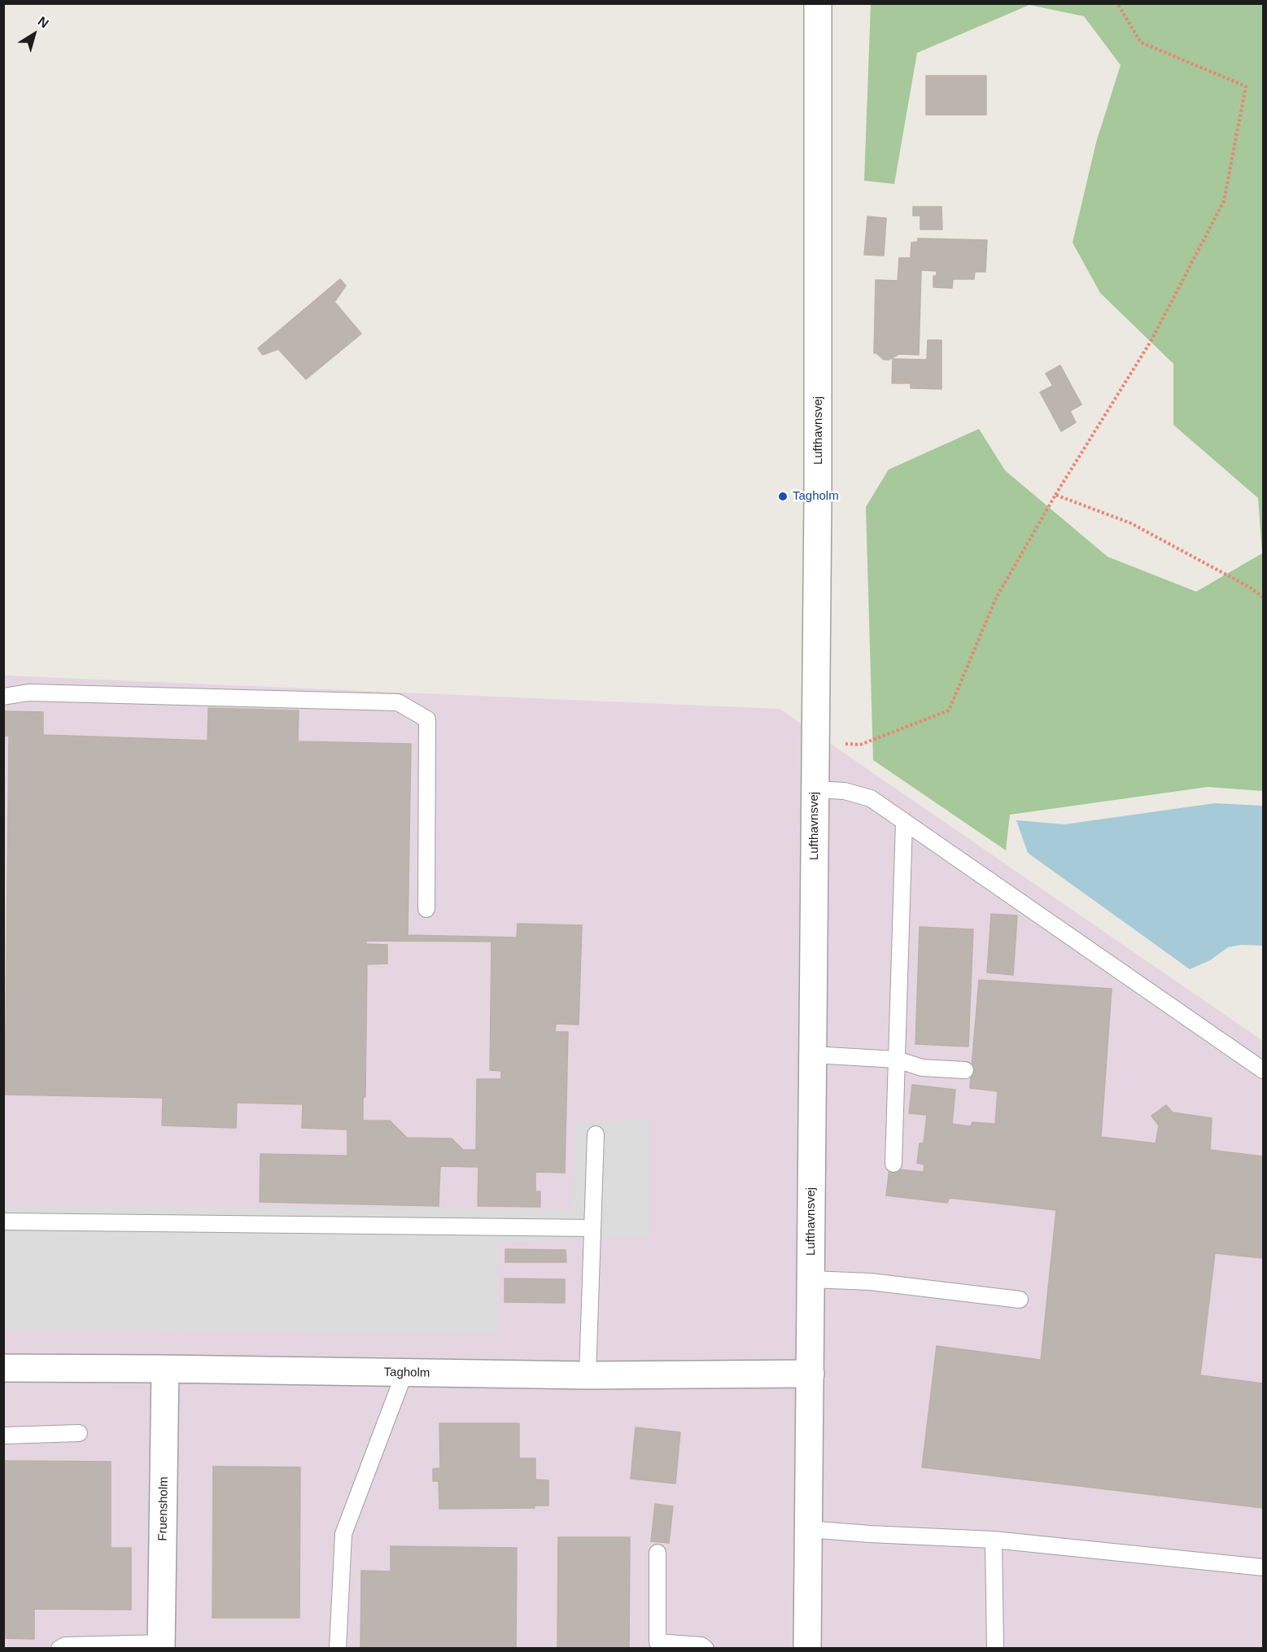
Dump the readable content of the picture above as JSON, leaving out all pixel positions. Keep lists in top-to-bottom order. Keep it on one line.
{"streets":{"street":["Lufthavnsvej","Tagholm","Fruensholm"]},"crossings":[["Lufthavnsvej","Tagholm"],["Tagholm","Fruensholm"]],"places":["Tagholm"],"north":"top right"}
